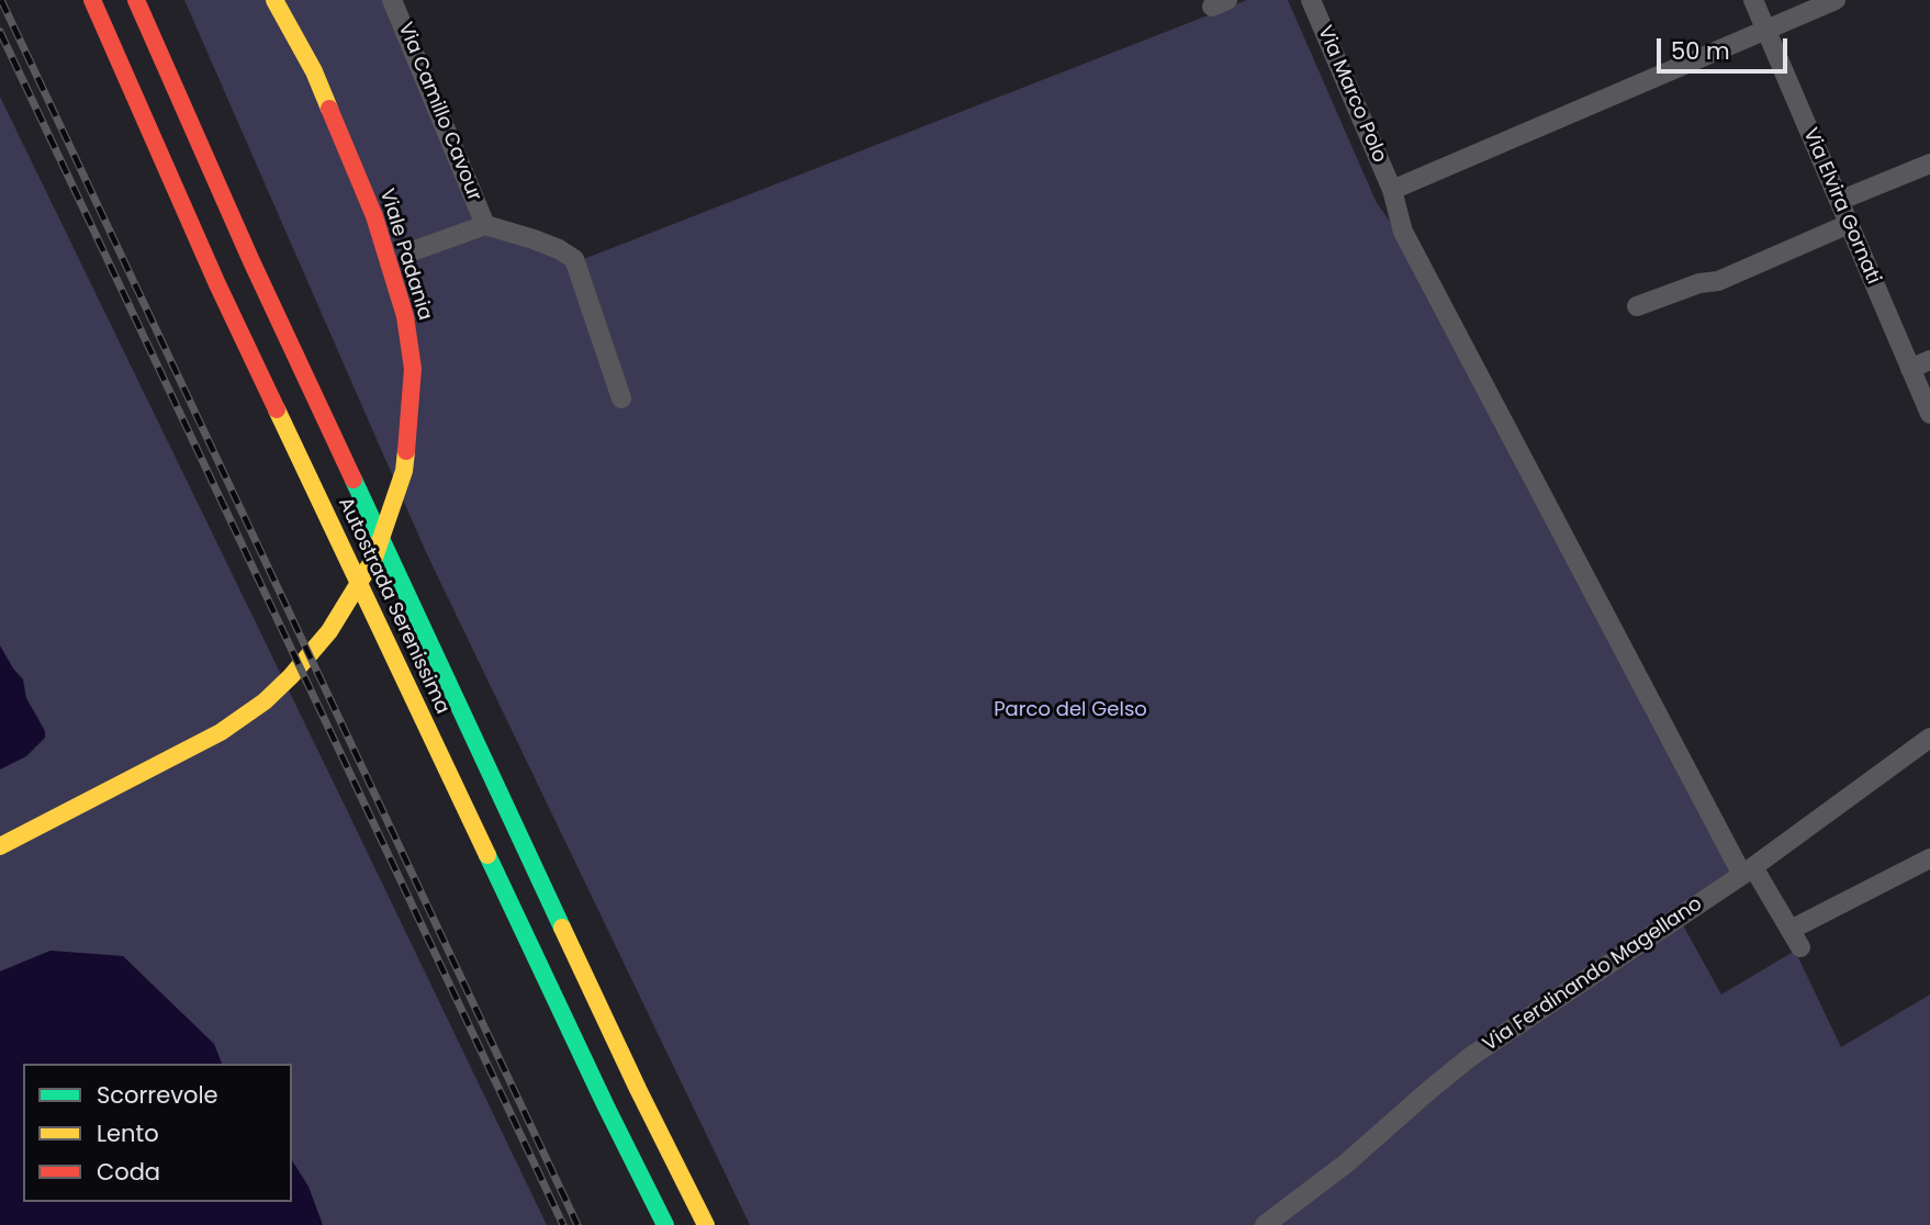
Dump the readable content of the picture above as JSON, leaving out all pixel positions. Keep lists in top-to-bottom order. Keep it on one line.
{"streets":{"main road":["Viale Padania","Autostrada Serenissima"],"street":["Via Marco Polo","Via Camillo Cavour","Via Elvira Gornati","Via Ferdinando Magellano"]},"crossings":[["Via Marco Polo","Via Ferdinando Magellano"]],"parks":["Parco del Gelso"],"legend":["Scorrevole","Lento","Coda"],"scale_bar":"50 m"}
